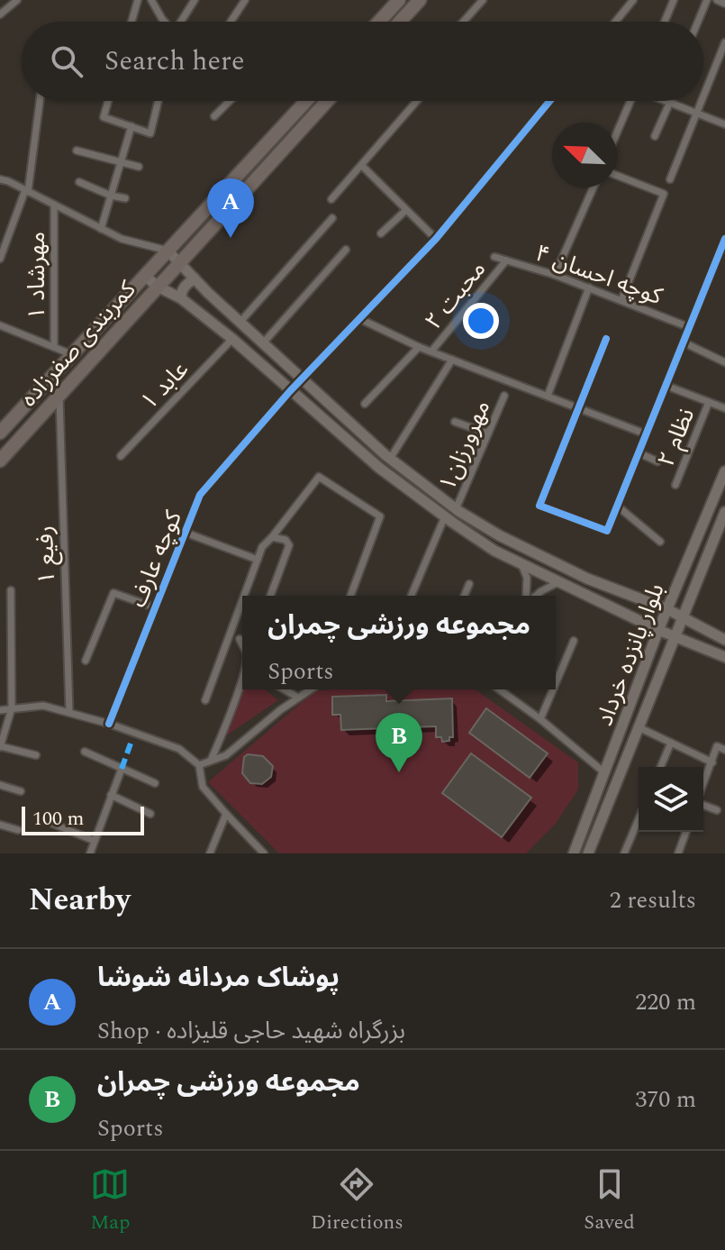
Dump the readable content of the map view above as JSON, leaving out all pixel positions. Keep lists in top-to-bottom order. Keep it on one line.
{"streets":{"highway":["کمربندی صفرزاده"],"main road":["بلوار پانزده خرداد"],"street":["کوچه احسان ۴","مهرشاد ۱","محبت ۲","عابد ۱","نظام ۲","مهرورزان۱","رفیع ۱","کوچه عارف"]},"crossings":[["کوچه احسان ۴","محبت ۲"],["کمربندی صفرزاده","رفیع ۱"]],"scale_bar":"100 m","north":"top left","page":{"search":"Search here","pins":["A","B"],"popup":["مجموعه ورزشی چمران","Sports"],"scale":"100 m","heading":["Nearby","2 results"],"list":[{"mark":"A","name":"پوشاک مردانه شوشا","note":"Shop · بزرگراه شهید حاجی قلیزاده","value":"220 m"},{"mark":"B","name":"مجموعه ورزشی چمران","note":"Sports","value":"370 m"}],"nav":["Map","Directions","Saved"]}}
